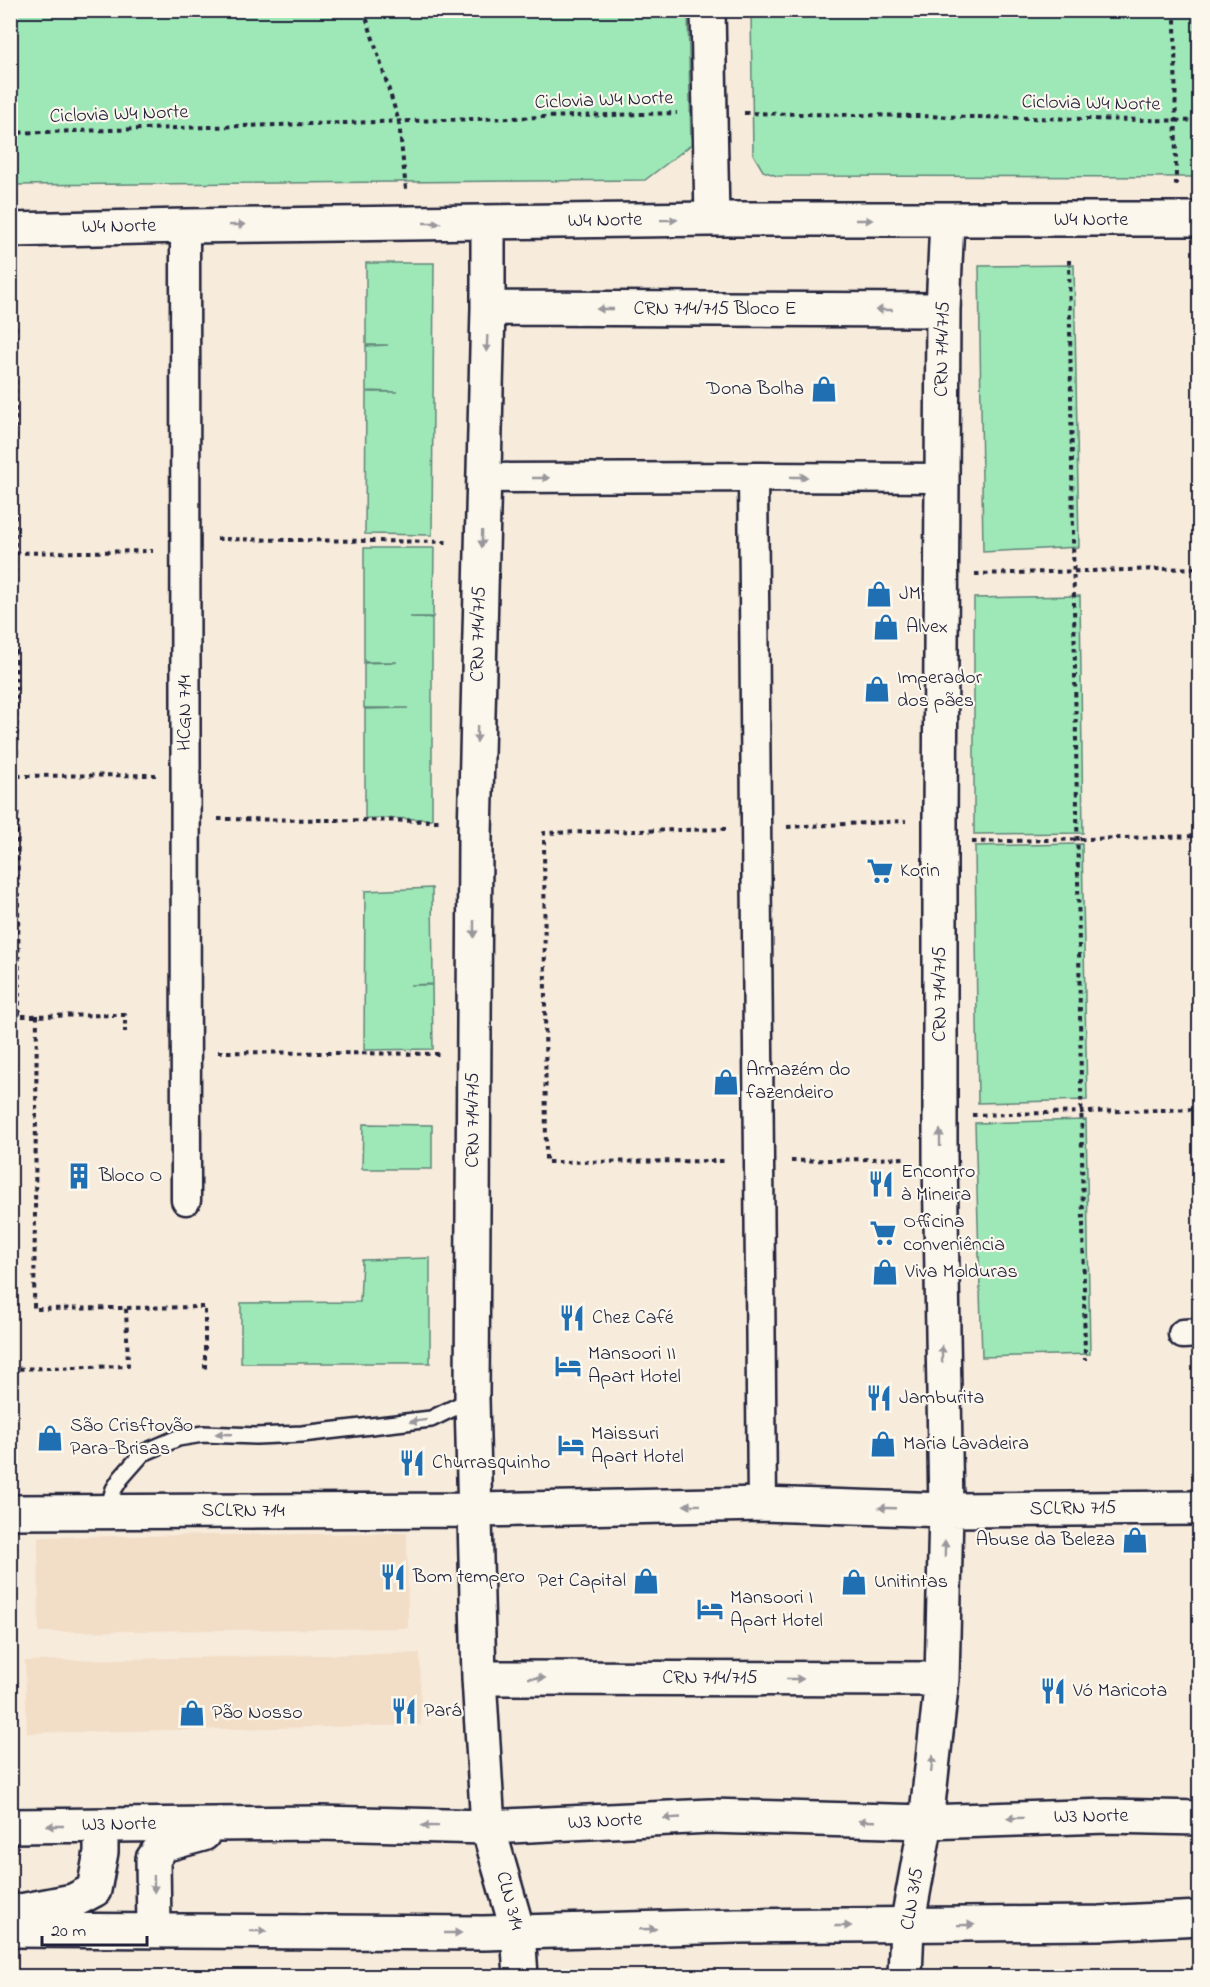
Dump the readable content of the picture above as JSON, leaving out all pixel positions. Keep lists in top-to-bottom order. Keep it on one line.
{"streets":{"street":["W4 Norte","CRN 714/715 Bloco E","CRN 714/715","HCGN 714","SCLRN 715","SCLRN 714","W3 Norte","CLN 315","CLN 314"],"path":["Ciclovia W4 Norte"]},"crossings":[["W4 Norte","CRN 714/715"],["W4 Norte","HCGN 714"],["CRN 714/715 Bloco E","CRN 714/715"],["CRN 714/715","SCLRN 715"],["CRN 714/715","SCLRN 714"],["CRN 714/715","W3 Norte"],["CRN 714/715","CLN 315"],["CRN 714/715","CLN 314"],["W3 Norte","CLN 315"],["W3 Norte","CLN 314"]],"places":{"shop":["Dona Bolha","JM","Alvex","Imperador dos pães","Armazém do fazendeiro","Viva Molduras","São Crisftovão Para-Brisas","Maria Lavadeira","Abuse da Beleza","Pet Capital","Unitintas","Pão Nosso"],"supermarket":["Korin","Officina conveniência"],"building":["Bloco O"],"restaurant":["Encontro à Mineira","Chez Café","Jamburita","Churrasquinho","Bom tempero","Vó Maricota","Pará"],"hotel":["Mansoori II Apart Hotel","Maissuri Apart Hotel","Mansoori I Apart Hotel"]},"scale_bar":"20 m"}
